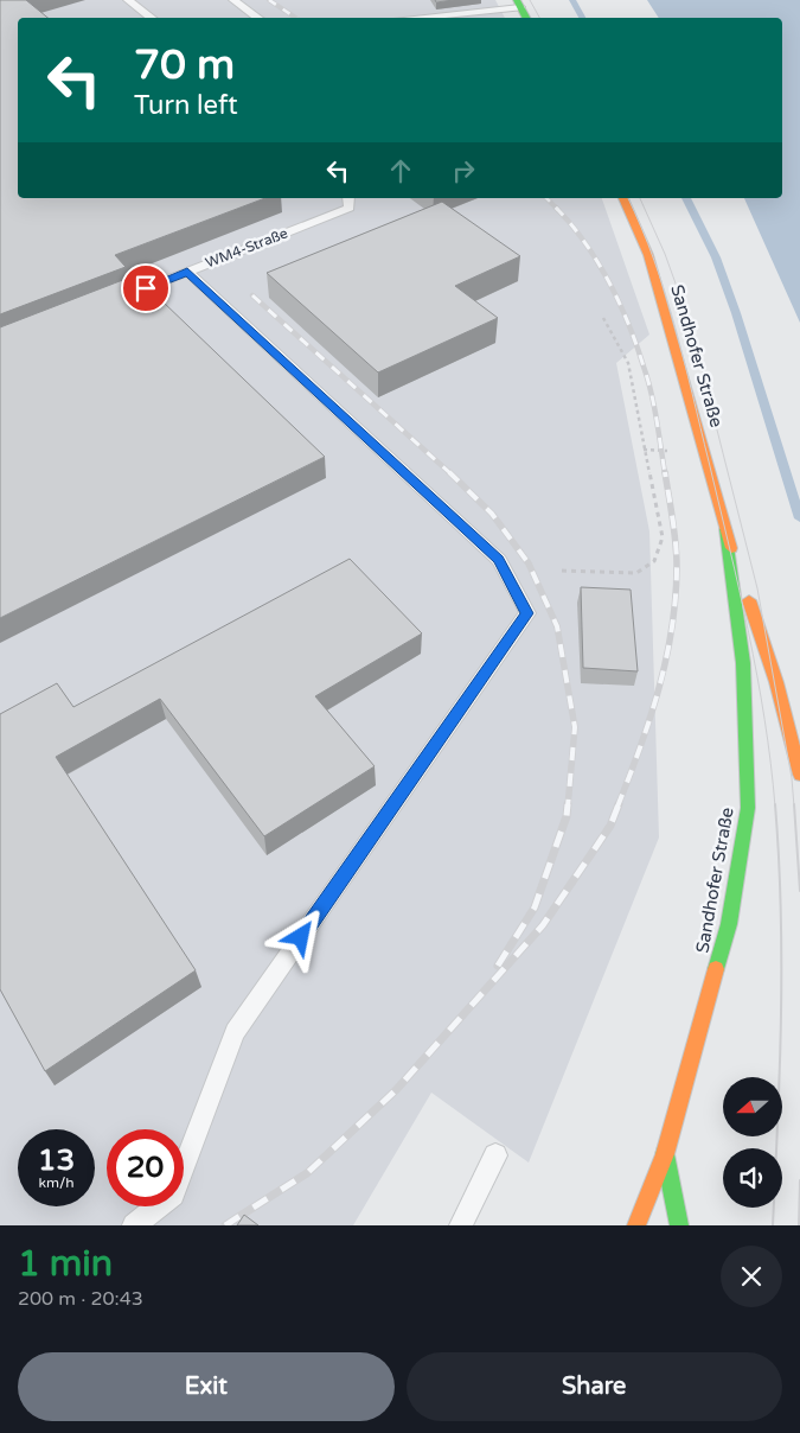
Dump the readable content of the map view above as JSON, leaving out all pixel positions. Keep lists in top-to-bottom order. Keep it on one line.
{"streets":{"street":["Sandhofer Straße"],"lane":["WM4-Straße"]},"north":"left","page":{"turn":["70 m","Turn left"],"speed":"13 km/h","limit":"20","heading":["1 min","200 m · 20:43"],"buttons":["Exit","Share"]}}
